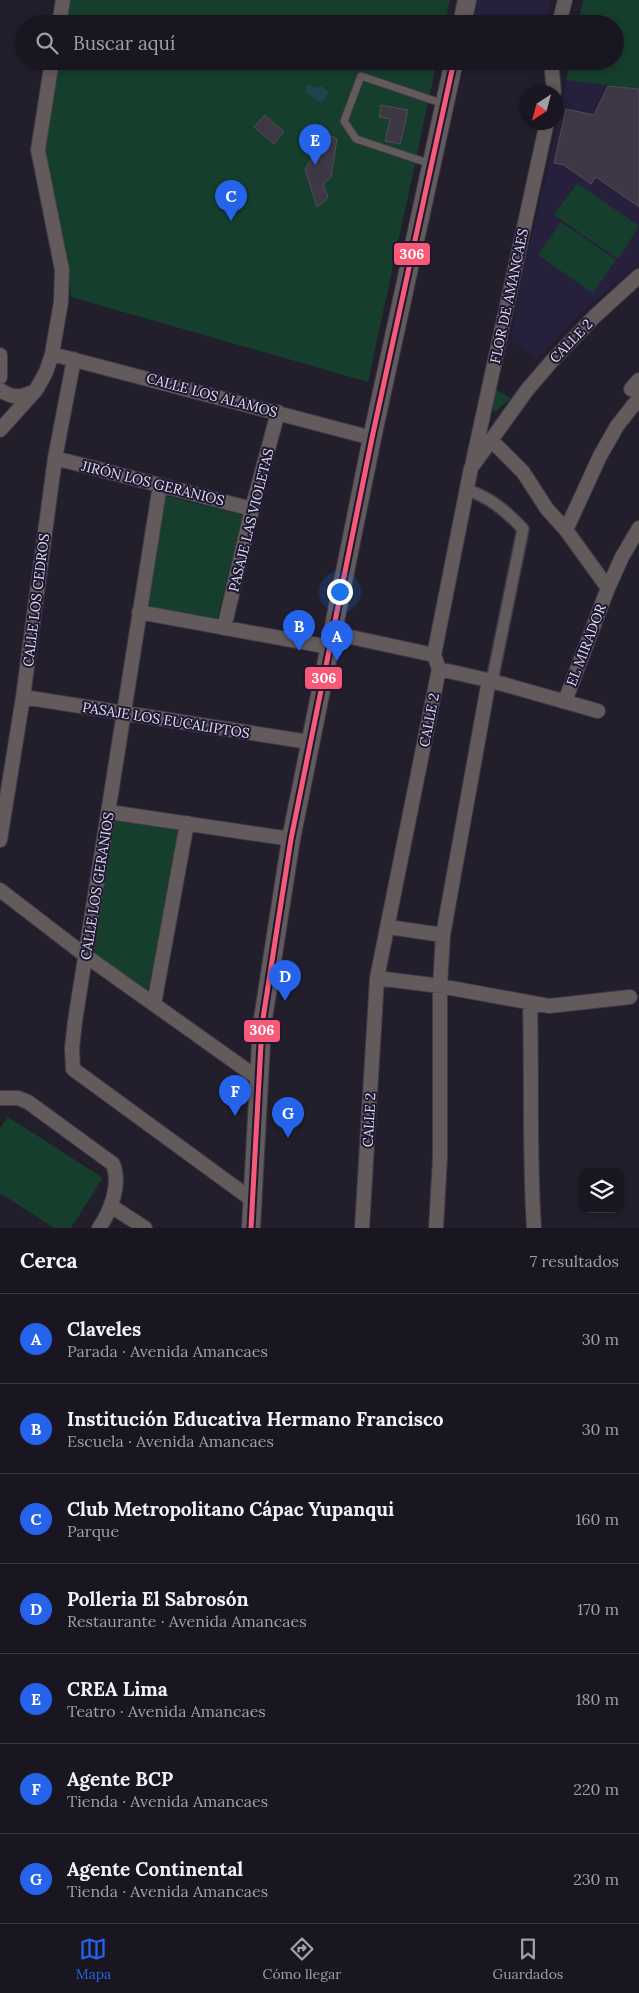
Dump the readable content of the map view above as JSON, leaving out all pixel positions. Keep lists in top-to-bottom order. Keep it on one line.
{"streets":{"street":["FLOR DE AMANCAES","CALLE 2","CALLE LOS ALAMOS","JIRÓN LOS GERANIOS","PASAJE LAS VIOLETAS","CALLE LOS CEDROS","EL MIRADOR","PASAJE LOS EUCALIPTOS","CALLE LOS GERANIOS"]},"crossings":[["FLOR DE AMANCAES","CALLE 2"],["CALLE LOS ALAMOS","PASAJE LAS VIOLETAS"],["CALLE LOS ALAMOS","CALLE LOS CEDROS"],["JIRÓN LOS GERANIOS","PASAJE LAS VIOLETAS"],["JIRÓN LOS GERANIOS","CALLE LOS CEDROS"],["JIRÓN LOS GERANIOS","CALLE LOS GERANIOS"],["CALLE LOS CEDROS","PASAJE LOS EUCALIPTOS"],["PASAJE LOS EUCALIPTOS","CALLE LOS GERANIOS"]],"lines":["transit line 306"],"north":"bottom left","page":{"search":"Buscar aquí","pins":["E","C","B","A","D","F","G"],"heading":["Cerca","7 resultados"],"list":[{"mark":"A","name":"Claveles","note":"Parada · Avenida Amancaes","value":"30 m"},{"mark":"B","name":"Institución Educativa Hermano Francisco","note":"Escuela · Avenida Amancaes","value":"30 m"},{"mark":"C","name":"Club Metropolitano Cápac Yupanqui","note":"Parque","value":"160 m"},{"mark":"D","name":"Polleria El Sabrosón","note":"Restaurante · Avenida Amancaes","value":"170 m"},{"mark":"E","name":"CREA Lima","note":"Teatro · Avenida Amancaes","value":"180 m"},{"mark":"F","name":"Agente BCP","note":"Tienda · Avenida Amancaes","value":"220 m"},{"mark":"G","name":"Agente Continental","note":"Tienda · Avenida Amancaes","value":"230 m"}],"nav":["Mapa","Cómo llegar","Guardados"]}}
